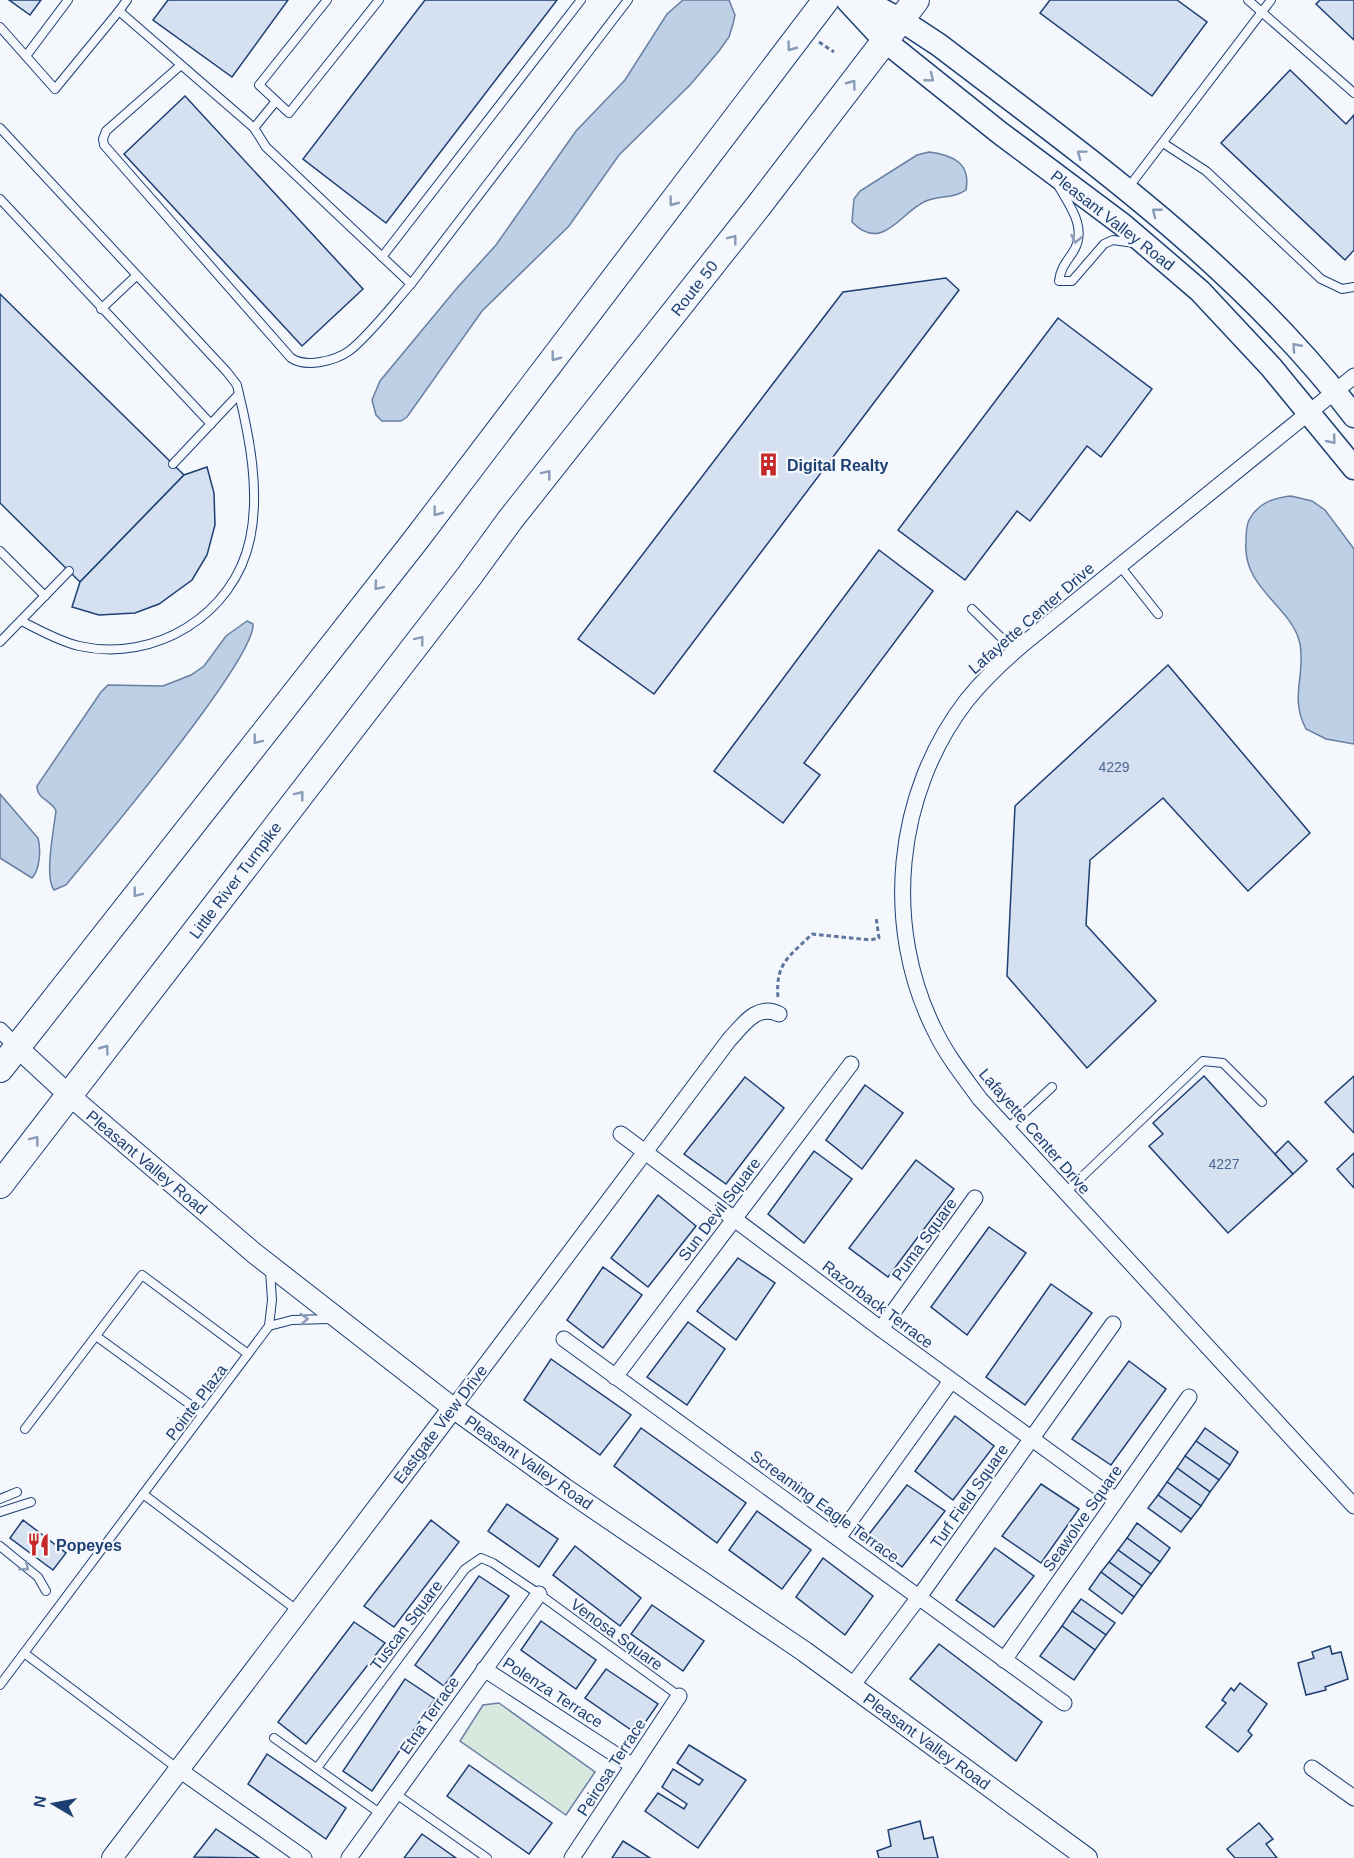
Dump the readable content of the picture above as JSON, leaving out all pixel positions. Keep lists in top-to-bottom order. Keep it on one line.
{"streets":{"highway":["Route 50","Little River Turnpike"],"main road":["Pleasant Valley Road"],"street":["Lafayette Center Drive","Sun Devil Square","Puma Square","Razorback Terrace","Eastgate View Drive","Turf Field Square","Screaming Eagle Terrace","Seawolve Square","Polenza Terrace","Etna Terrace","Peirosa Terrace"],"lane":["Pointe Plaza","Tuscan Square","Venosa Square"]},"crossings":[["Pleasant Valley Road","Route 50"],["Pleasant Valley Road","Lafayette Center Drive"],["Pleasant Valley Road","Little River Turnpike"],["Pleasant Valley Road","Eastgate View Drive"],["Pleasant Valley Road","Turf Field Square"],["Route 50","Little River Turnpike"],["Sun Devil Square","Razorback Terrace"],["Sun Devil Square","Screaming Eagle Terrace"],["Puma Square","Razorback Terrace"],["Razorback Terrace","Eastgate View Drive"],["Razorback Terrace","Turf Field Square"],["Razorback Terrace","Seawolve Square"],["Turf Field Square","Screaming Eagle Terrace"],["Screaming Eagle Terrace","Seawolve Square"],["Tuscan Square","Venosa Square"],["Tuscan Square","Etna Terrace"],["Venosa Square","Etna Terrace"],["Venosa Square","Peirosa Terrace"],["Polenza Terrace","Etna Terrace"],["Polenza Terrace","Peirosa Terrace"]],"places":{"building":["Digital Realty"],"restaurant":["Popeyes"]},"house_numbers":["4229","4227"],"north":"left"}
